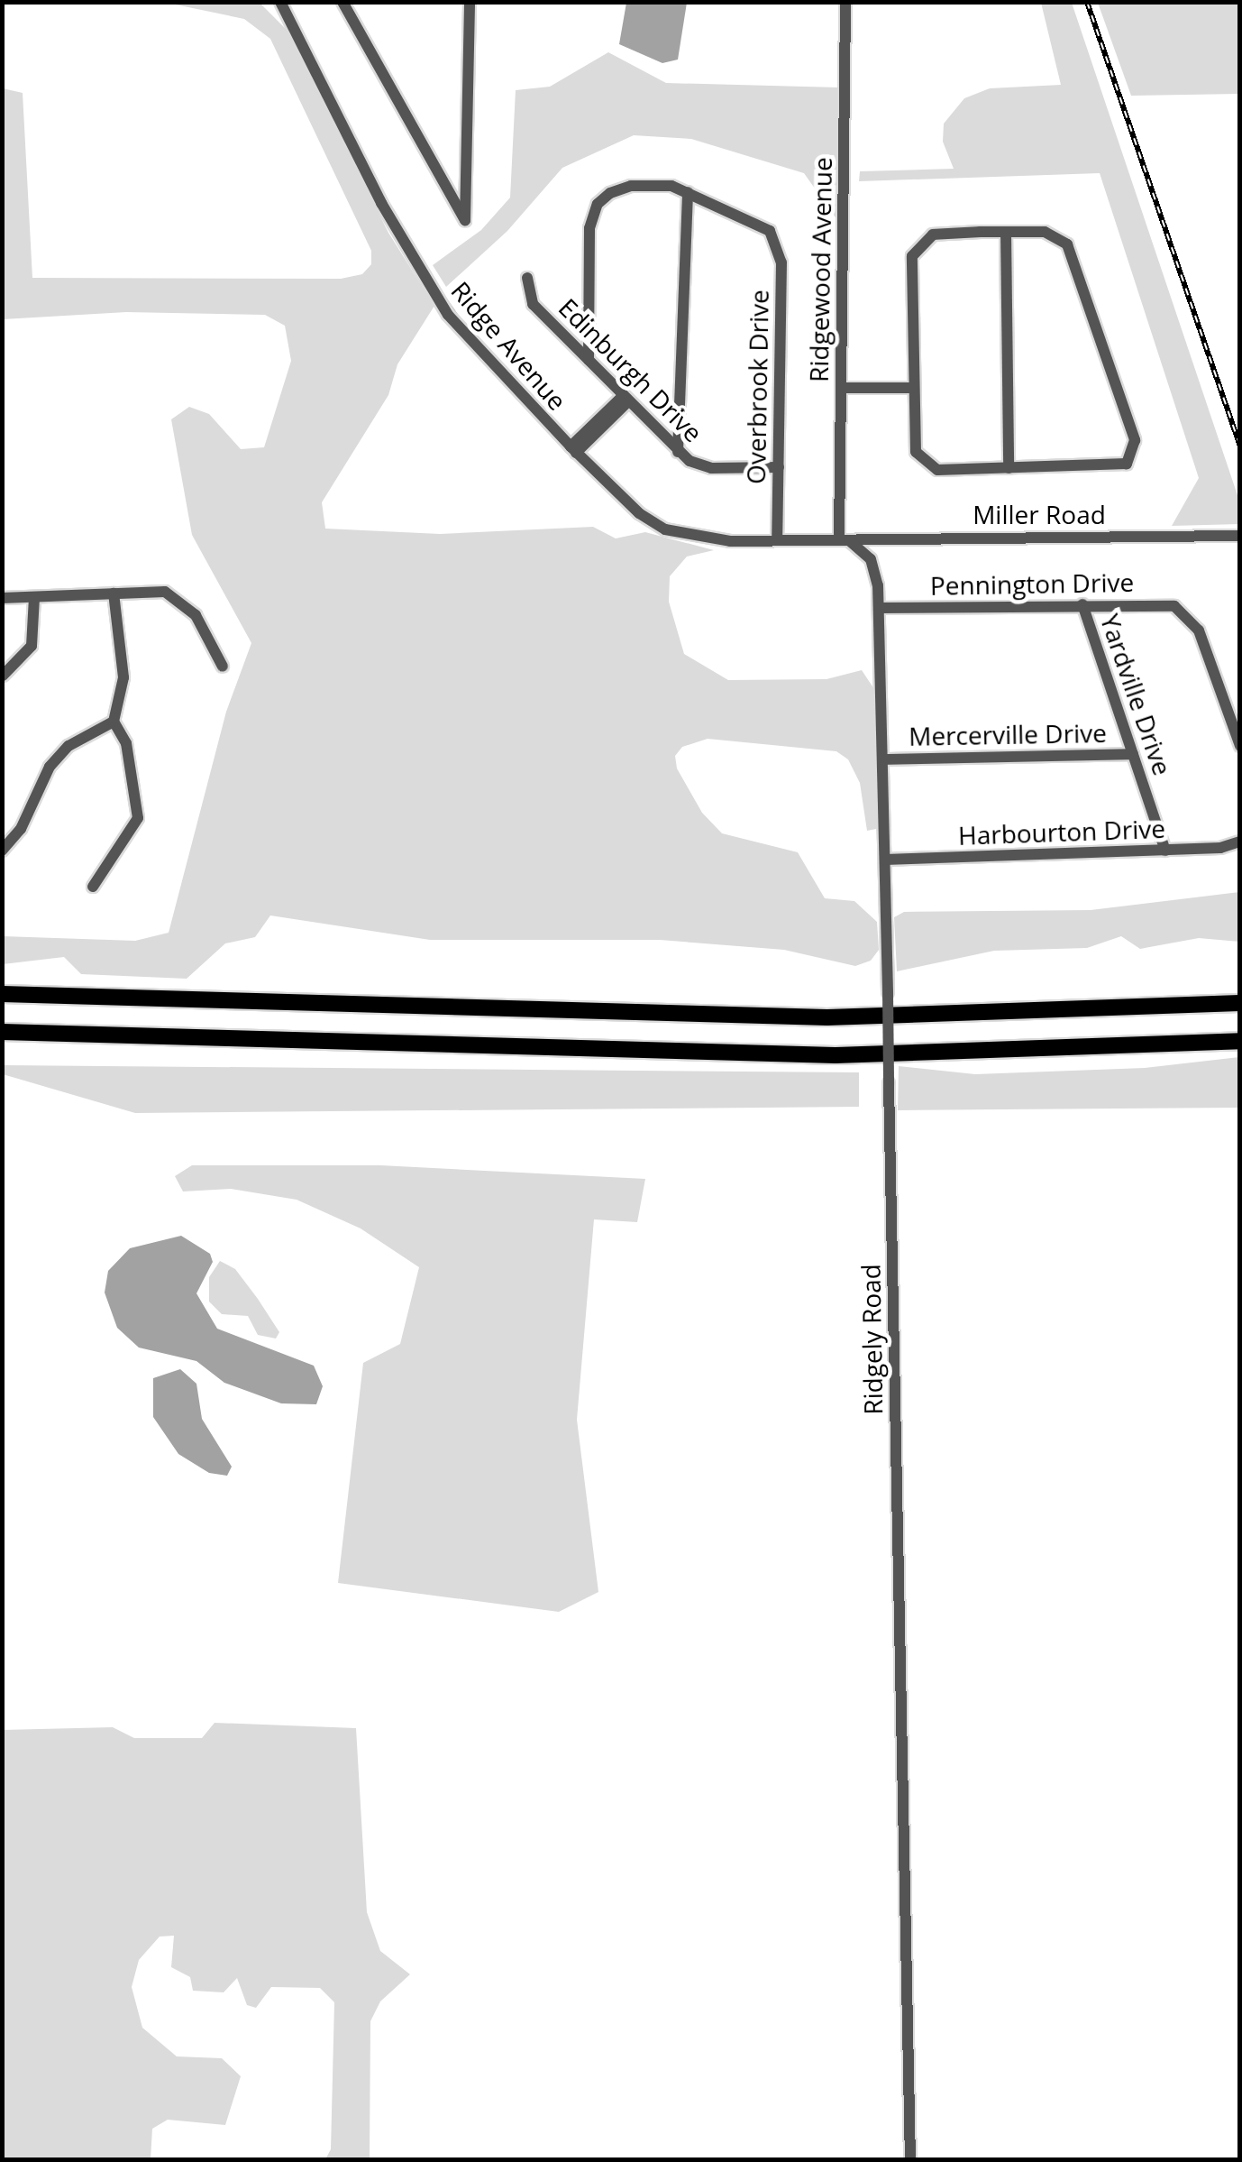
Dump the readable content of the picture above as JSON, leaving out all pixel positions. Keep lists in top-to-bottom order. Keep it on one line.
{"streets":{"street":["Ridgewood Avenue","Ridge Avenue","Edinburgh Drive","Overbrook Drive","Miller Road","Pennington Drive","Yardville Drive","Mercerville Drive","Harbourton Drive","Ridgely Road"]},"crossings":[["Ridgewood Avenue","Ridge Avenue"],["Ridgewood Avenue","Miller Road"],["Ridgewood Avenue","Ridgely Road"],["Ridge Avenue","Overbrook Drive"],["Ridge Avenue","Miller Road"],["Ridge Avenue","Ridgely Road"],["Edinburgh Drive","Overbrook Drive"],["Miller Road","Ridgely Road"],["Pennington Drive","Yardville Drive"],["Pennington Drive","Ridgely Road"],["Yardville Drive","Mercerville Drive"],["Yardville Drive","Harbourton Drive"],["Mercerville Drive","Ridgely Road"],["Harbourton Drive","Ridgely Road"]]}
